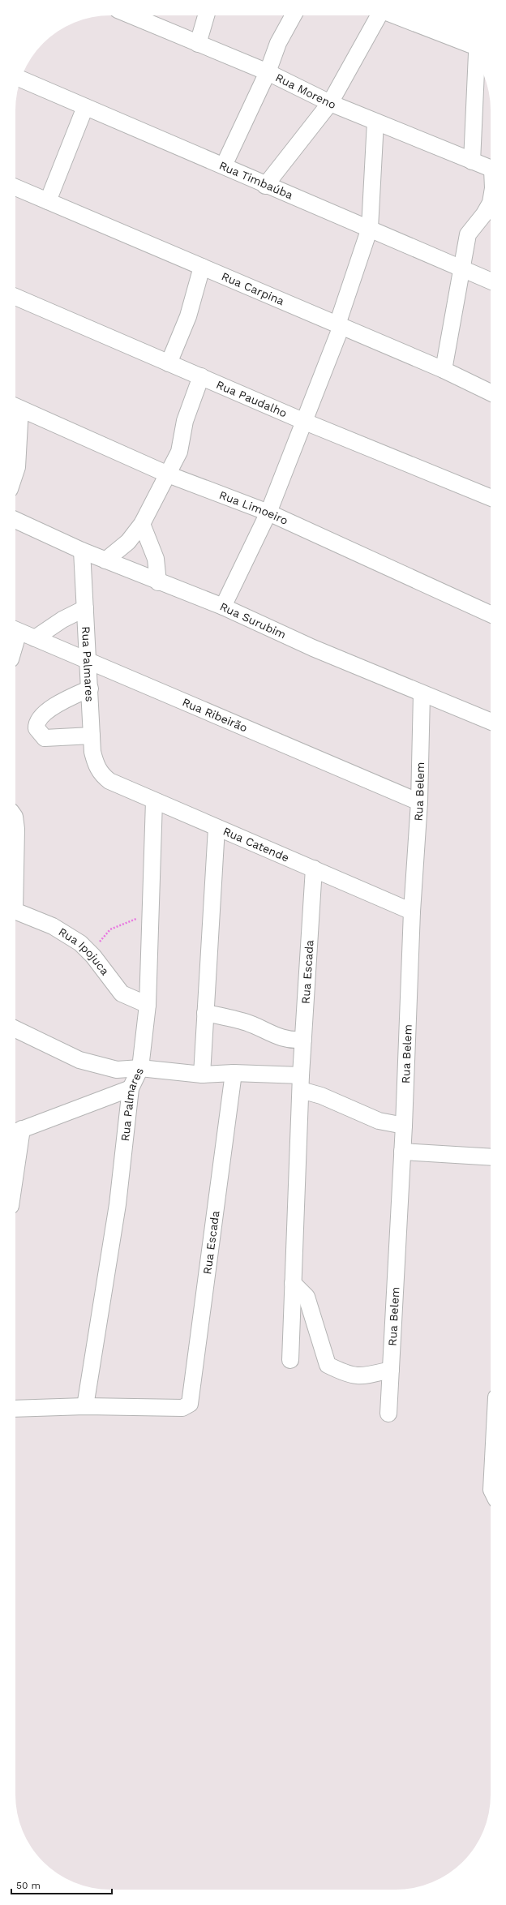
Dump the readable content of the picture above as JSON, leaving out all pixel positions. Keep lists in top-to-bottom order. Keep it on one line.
{"streets":{"street":["Rua Moreno","Rua Timbaúba","Rua Carpina","Rua Paudalho","Rua Limoeiro","Rua Surubim","Rua Palmares","Rua Ribeirão","Rua Belem","Rua Catende","Rua Ipojuca","Rua Escada"]},"crossings":[["Rua Surubim","Rua Palmares"],["Rua Surubim","Rua Belem"],["Rua Palmares","Rua Ribeirão"],["Rua Palmares","Rua Catende"],["Rua Palmares","Rua Ipojuca"],["Rua Palmares","Rua Escada"],["Rua Ribeirão","Rua Belem"],["Rua Belem","Rua Catende"],["Rua Catende","Rua Escada"]],"scale_bar":"50 m"}
